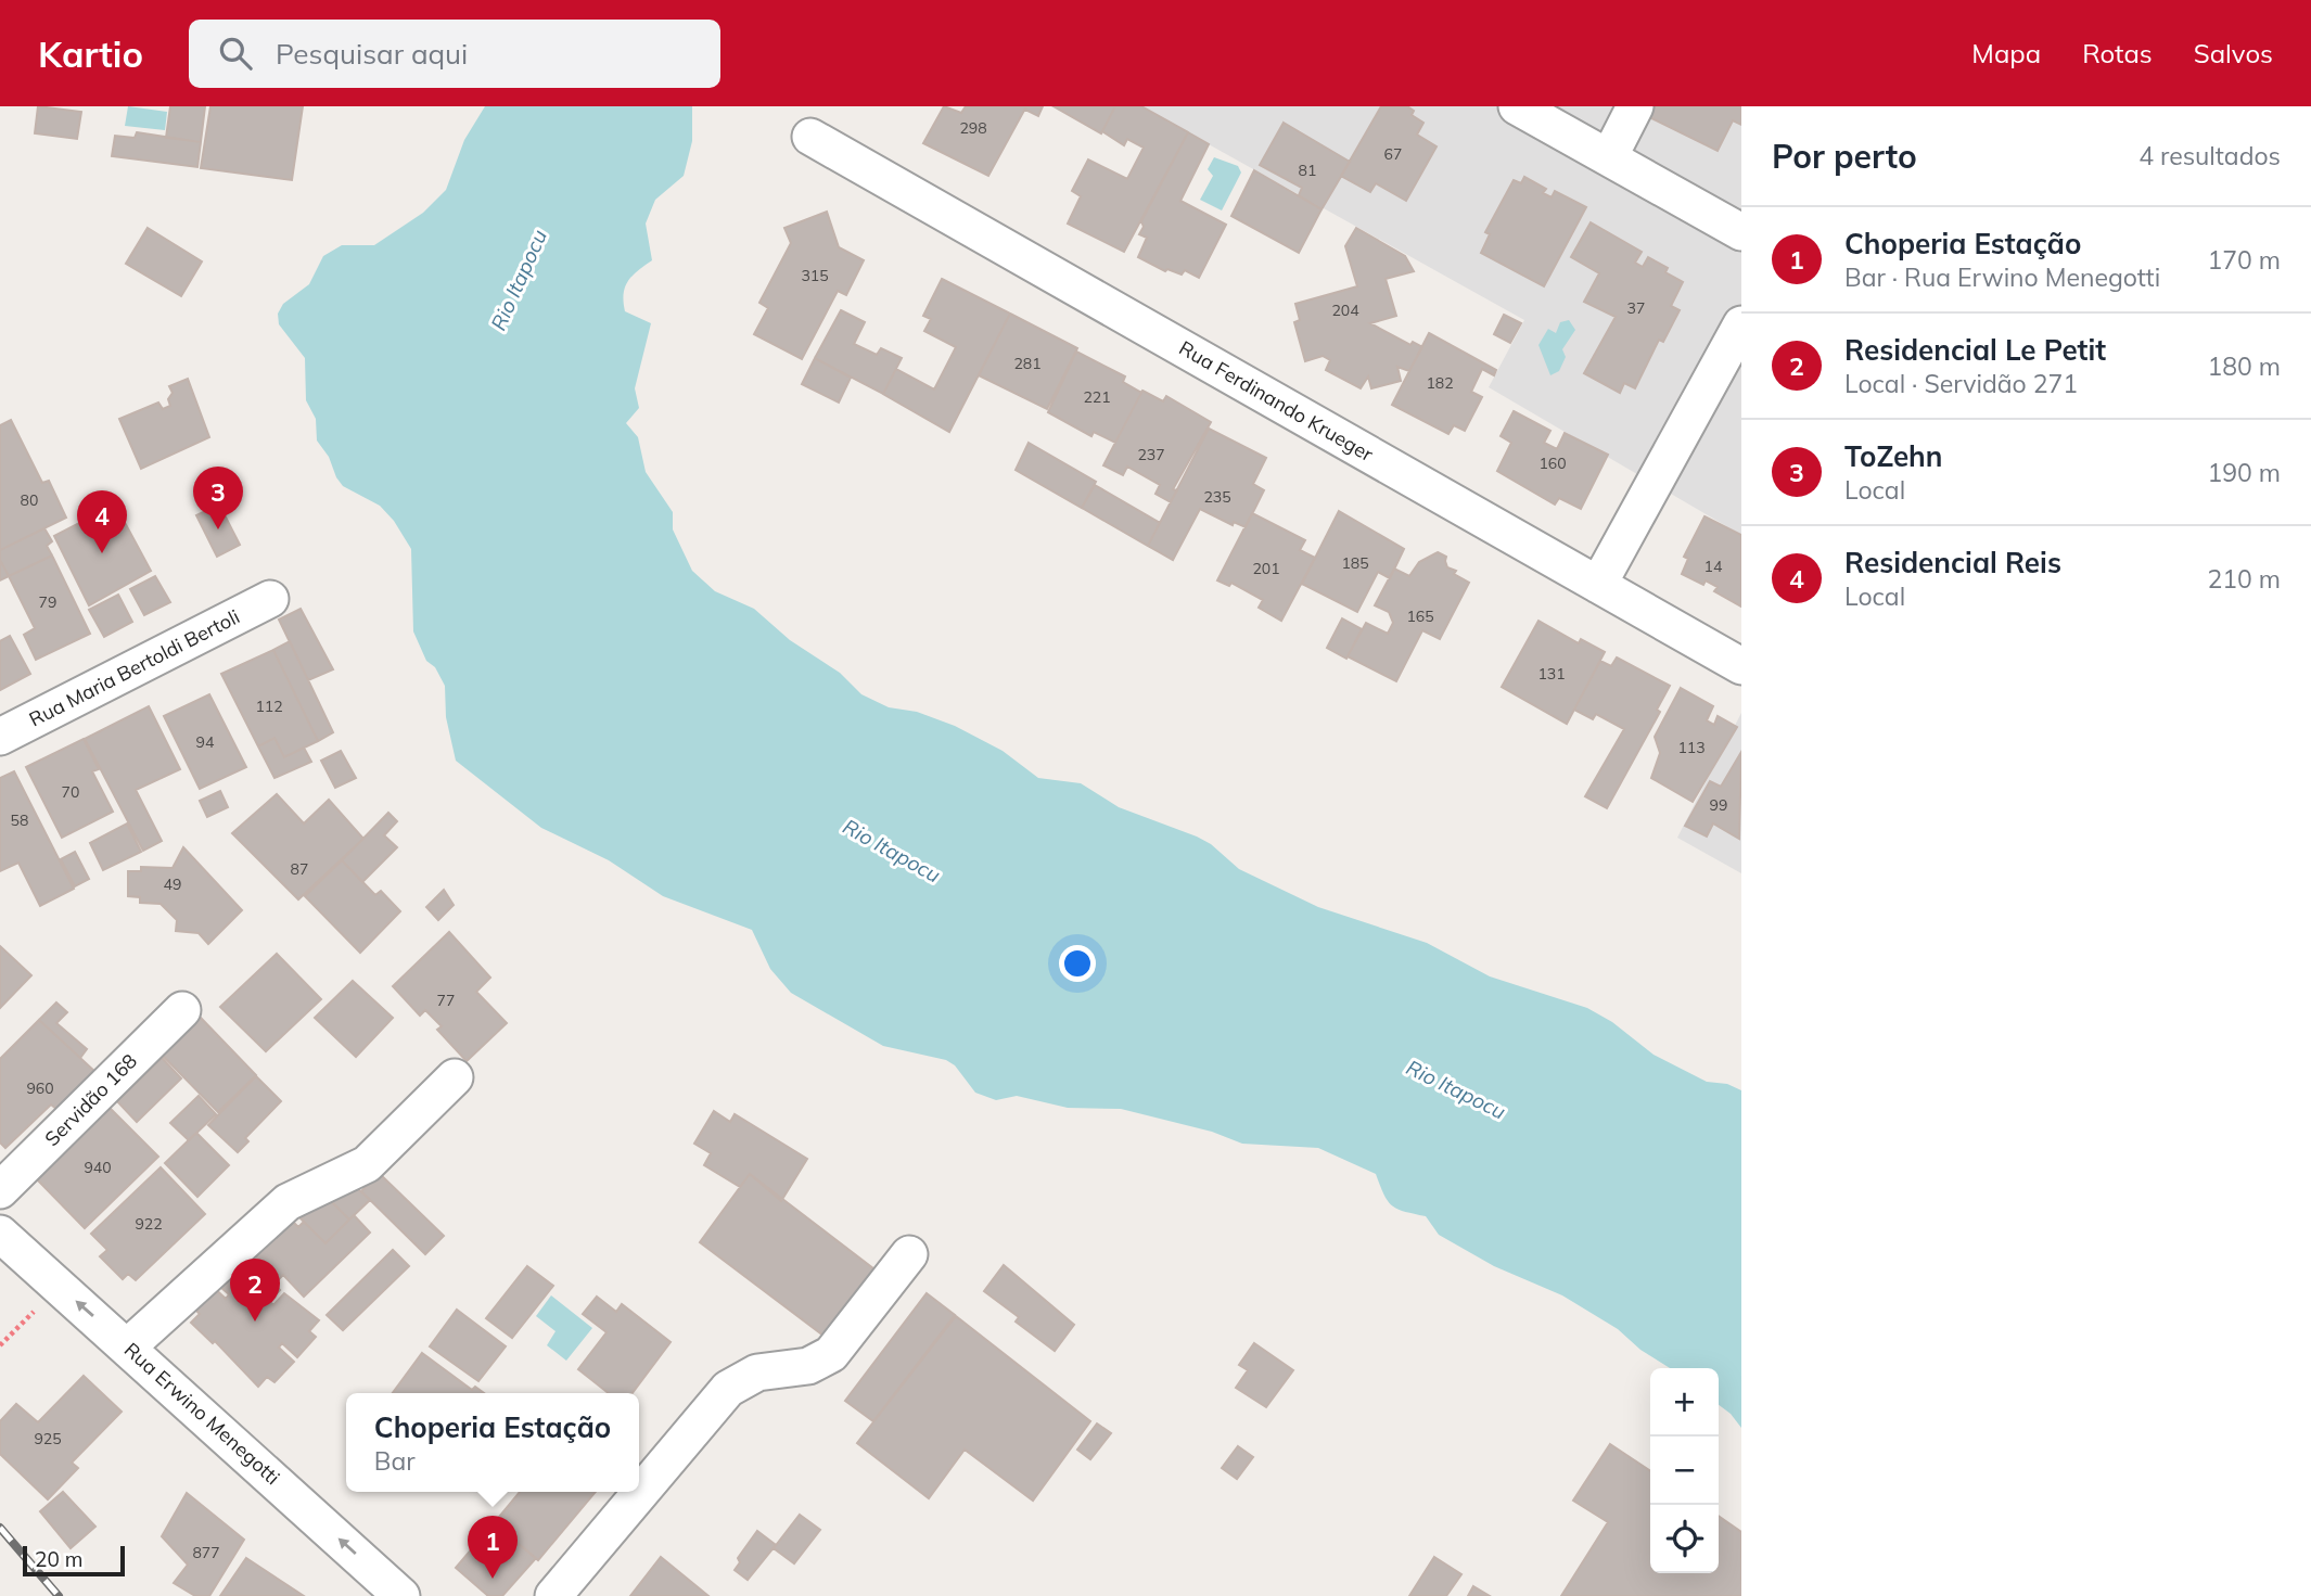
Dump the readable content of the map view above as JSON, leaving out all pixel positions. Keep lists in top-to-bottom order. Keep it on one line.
{"streets":{"street":["Rua Ferdinando Krueger","Rua Maria Bertoldi Bertoli","Servidão 168","Rua Erwino Menegotti"]},"one_way":["Rua Erwino Menegotti"],"water":["Rio Itapocu"],"house_numbers":["298","67","81","315","37","204","281","182","221","237","160","235","80","185","14","201","79","165","131","112","94","113","70","99","58","87","49","77","960","940","922","925","877"],"scale_bar":"20 m","page":{"header":"Kartio","search":"Pesquisar aqui","nav":["Mapa","Rotas","Salvos"],"heading":["Por perto","4 resultados"],"list":[{"mark":"1","name":"Choperia Estação","note":"Bar · Rua Erwino Menegotti","value":"170 m"},{"mark":"2","name":"Residencial Le Petit","note":"Local · Servidão 271","value":"180 m"},{"mark":"3","name":"ToZehn","note":"Local","value":"190 m"},{"mark":"4","name":"Residencial Reis","note":"Local","value":"210 m"}],"pins":["3","4","2","1"],"map_buttons":["+","−"],"popup":["Choperia Estação","Bar"],"scale":"20 m"}}
